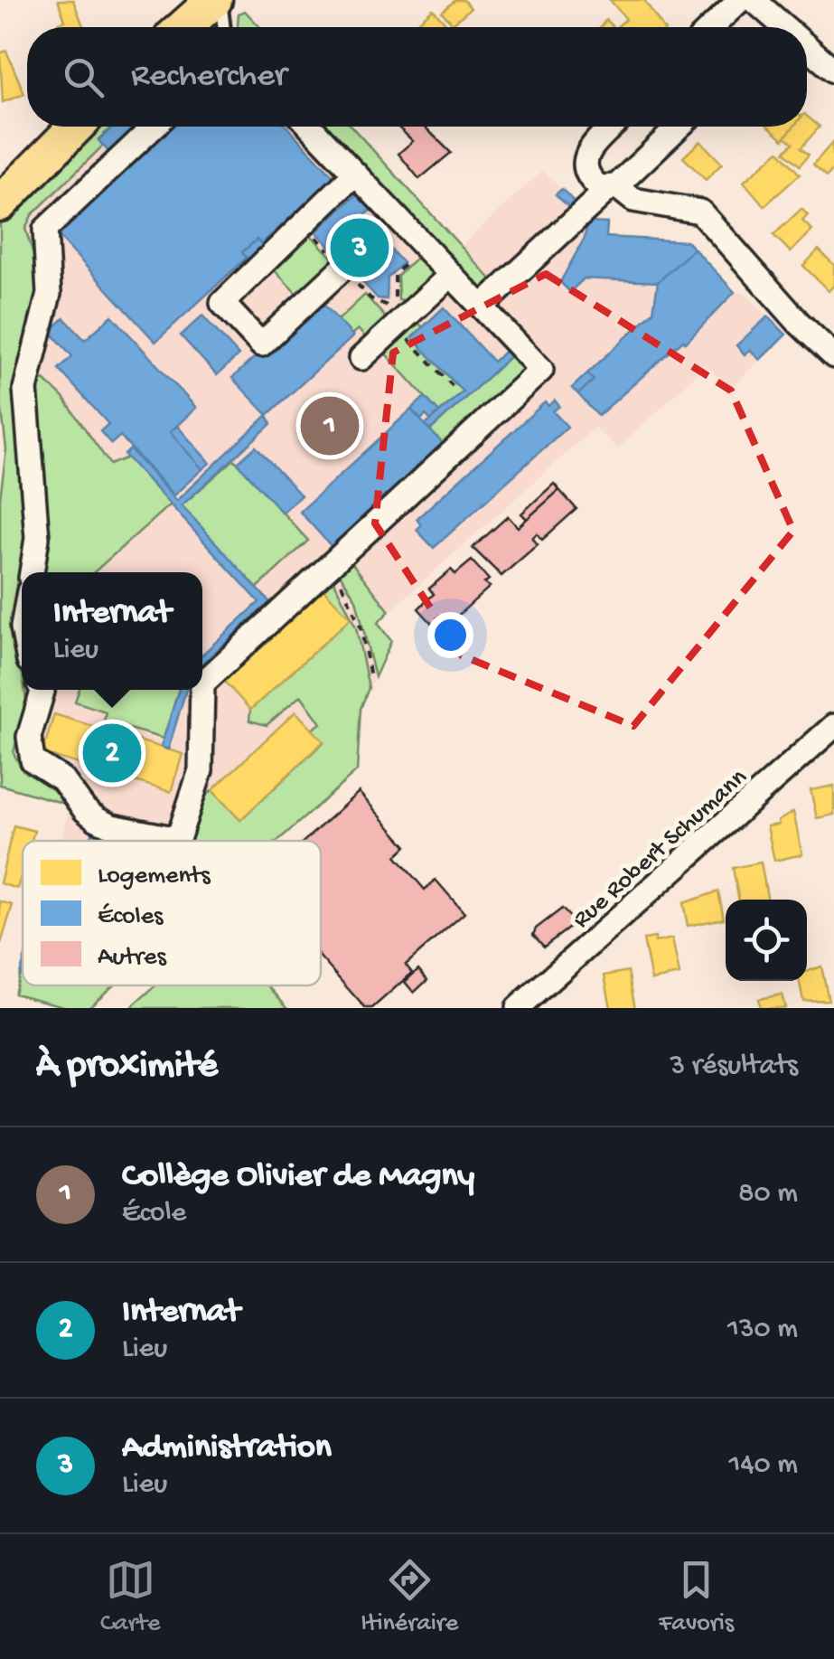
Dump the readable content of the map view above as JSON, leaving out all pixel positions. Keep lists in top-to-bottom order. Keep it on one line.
{"streets":{"street":["Rue Robert Schumann"]},"legend":["Logements","Écoles","Autres"],"page":{"search":"Rechercher","pins":["3","1","2"],"popup":["Internat","Lieu"],"heading":["À proximité","3 résultats"],"list":[{"mark":"1","name":"Collège Olivier de Magny","note":"École","value":"80 m"},{"mark":"2","name":"Internat","note":"Lieu","value":"130 m"},{"mark":"3","name":"Administration","note":"Lieu","value":"140 m"}],"nav":["Carte","Itinéraire","Favoris"]}}
